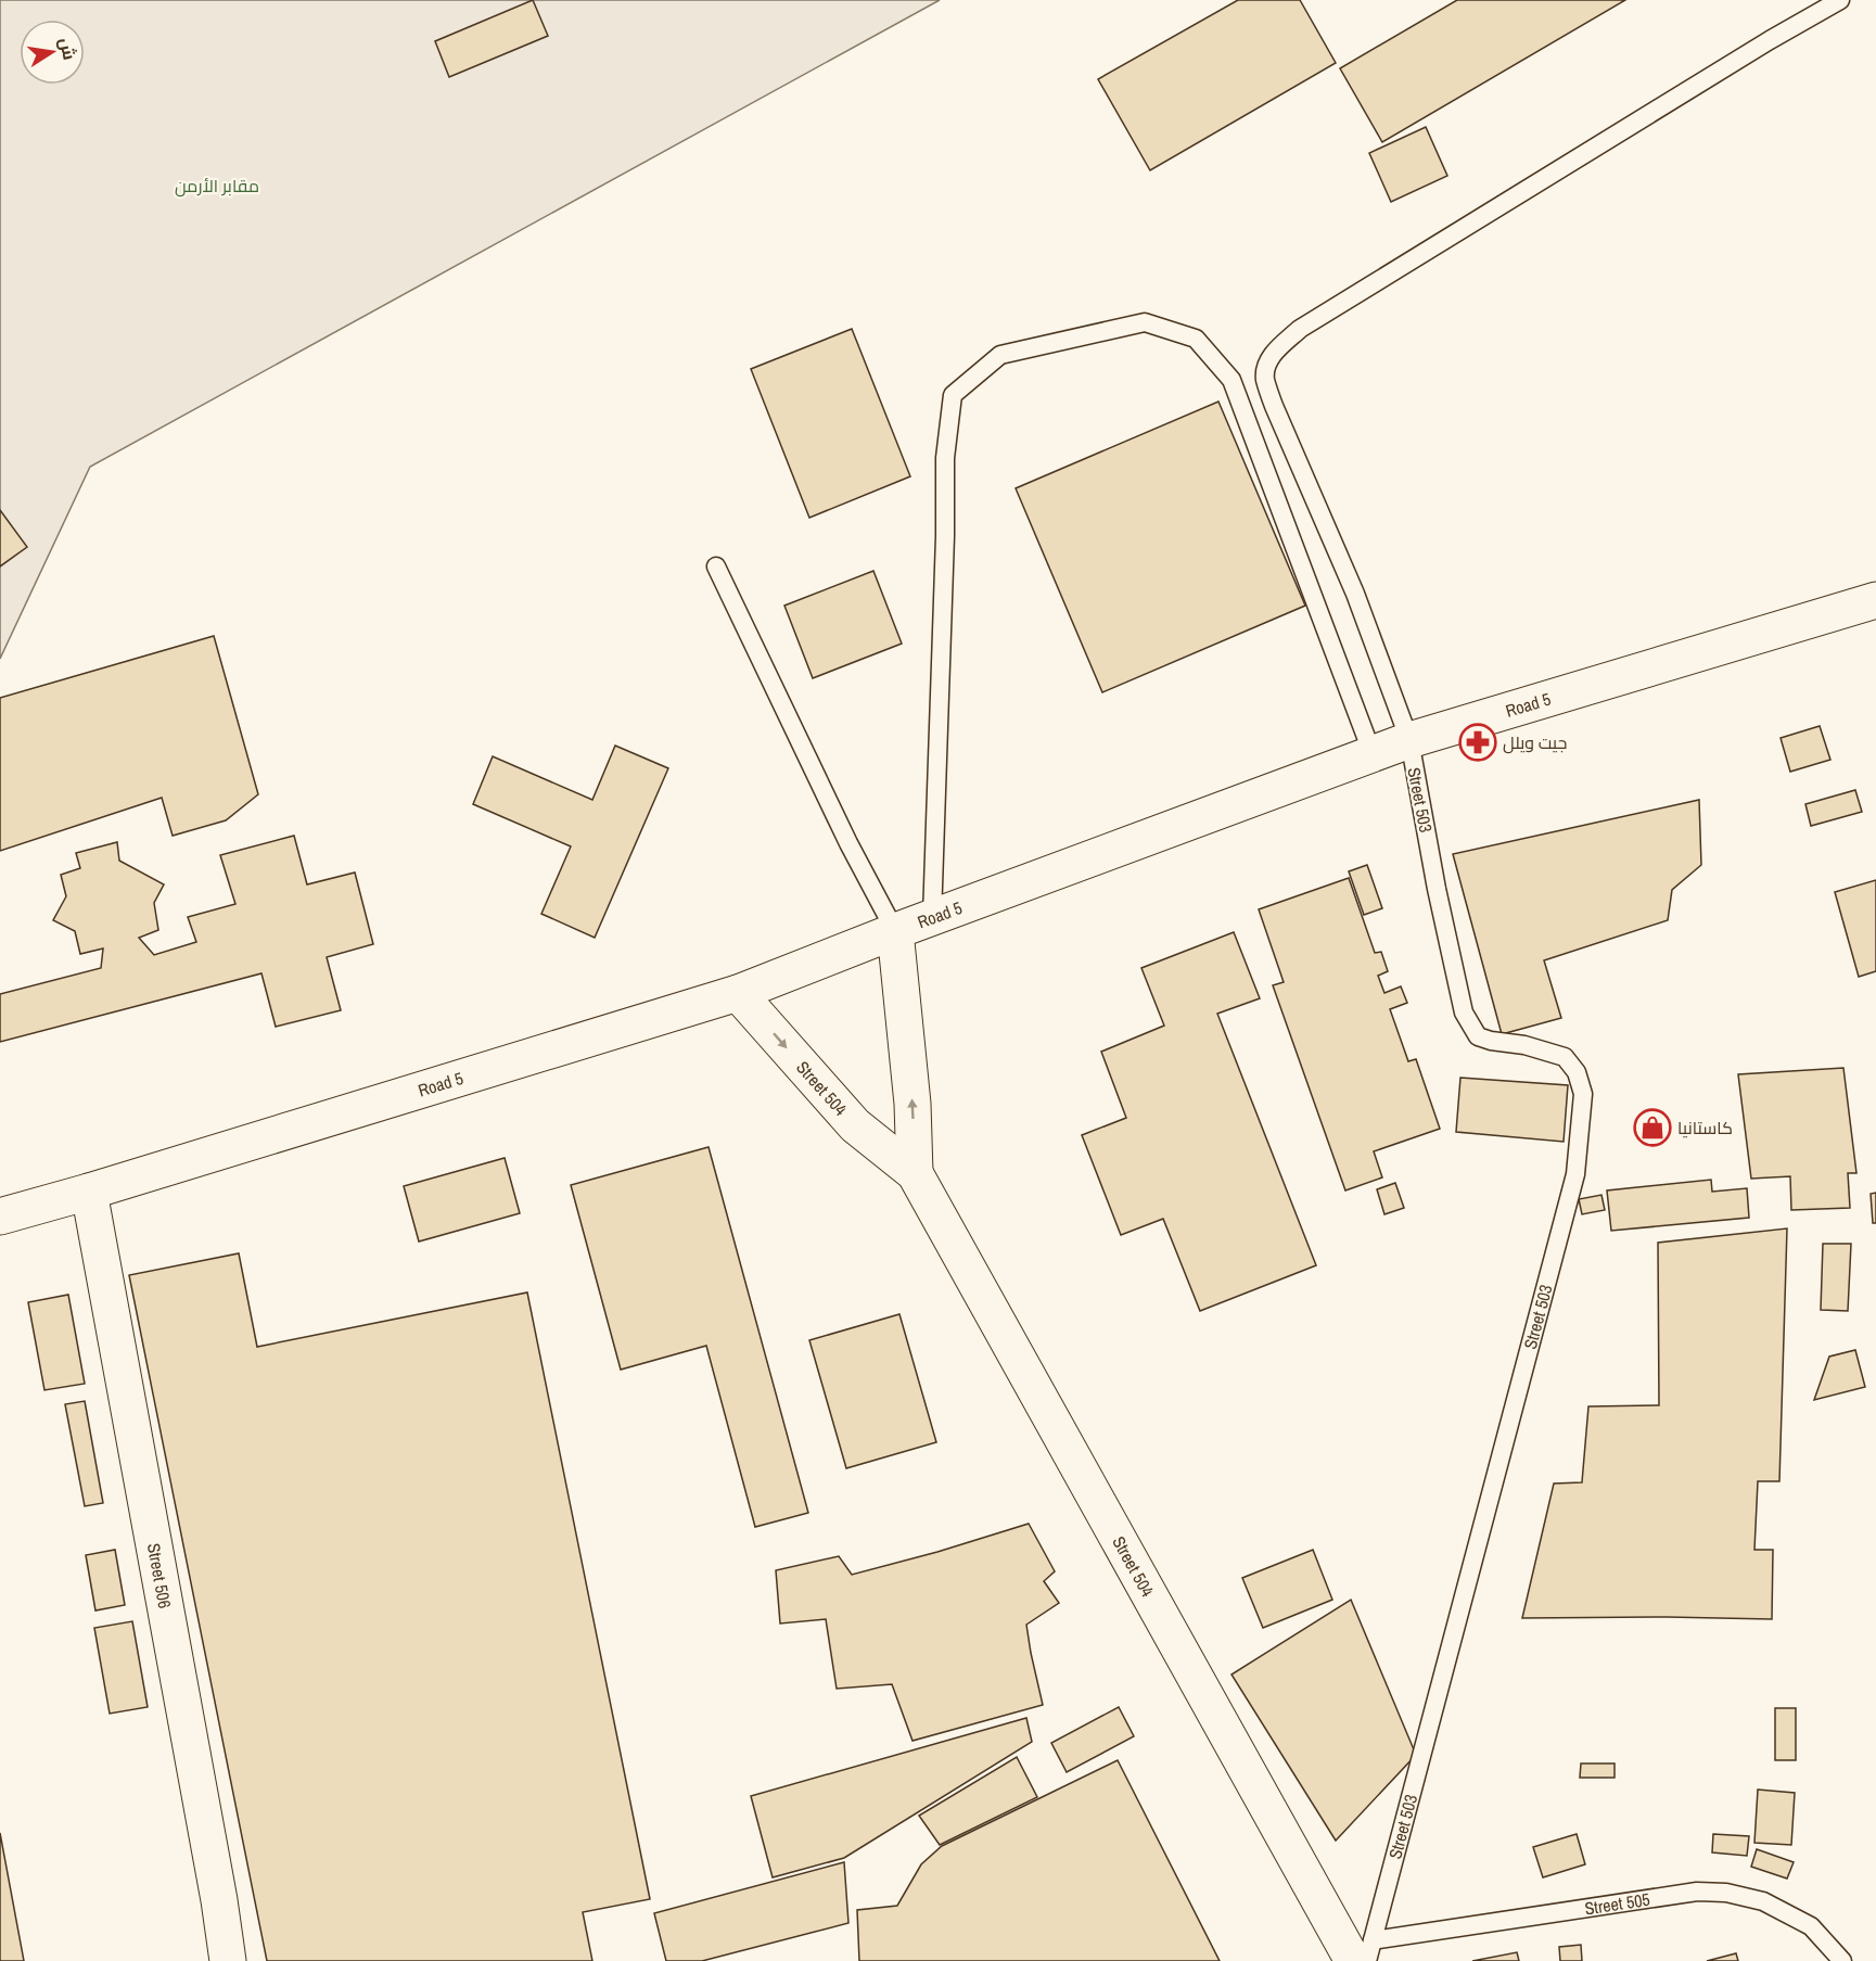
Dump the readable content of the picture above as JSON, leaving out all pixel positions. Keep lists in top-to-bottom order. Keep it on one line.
{"streets":{"street":["Road 5","Street 504","Street 506"],"lane":["Street 503","Street 505"]},"crossings":[["Road 5","Street 503"],["Road 5","Street 504"],["Road 5","Street 506"],["Street 503","Street 504"],["Street 503","Street 505"],["Street 504","Street 505"]],"parks":["مقابر الأرمن"],"places":{"pharmacy":["جيت ويلل"],"shop":["كاستانيا"]},"north":"right"}
